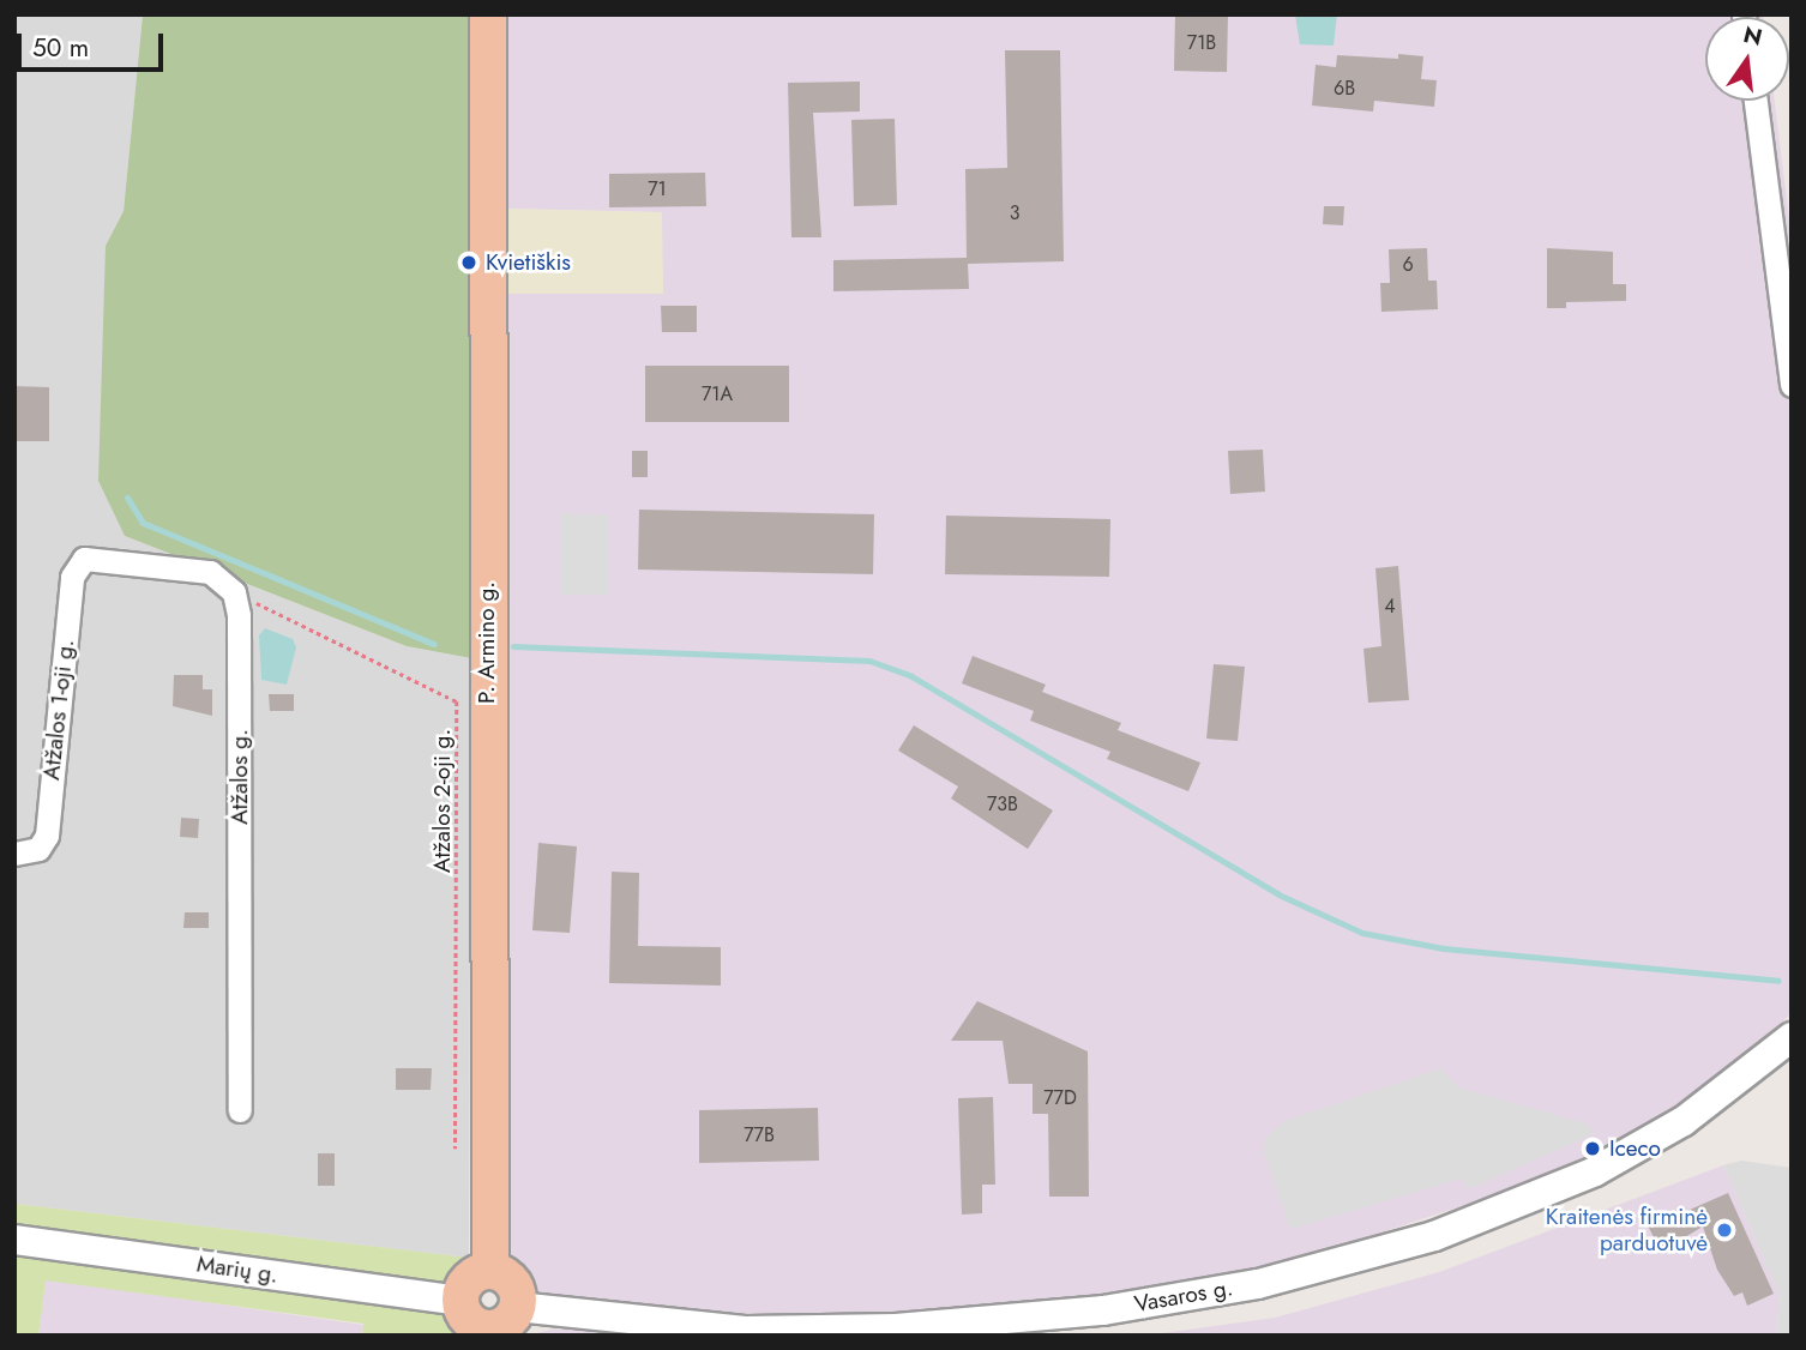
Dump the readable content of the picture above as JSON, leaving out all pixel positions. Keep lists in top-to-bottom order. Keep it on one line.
{"streets":{"main road":["P. Armino g."],"street":["Atžalos 1-oji g.","Atžalos g.","Marių g.","Vasaros g."],"path":["Atžalos 2-oji g."]},"crossings":[["P. Armino g.","Marių g."],["P. Armino g.","Vasaros g."],["Atžalos 1-oji g.","Atžalos g."],["Atžalos 1-oji g.","Atžalos 2-oji g."],["Atžalos g.","Atžalos 2-oji g."],["Marių g.","Vasaros g."]],"places":["Kvietiškis","Iceco","Kraitenės firminė parduotuvė"],"house_numbers":["71B","6B","71","3","6","71A","4","73B","77D","77B"],"scale_bar":"50 m","north":"top"}
